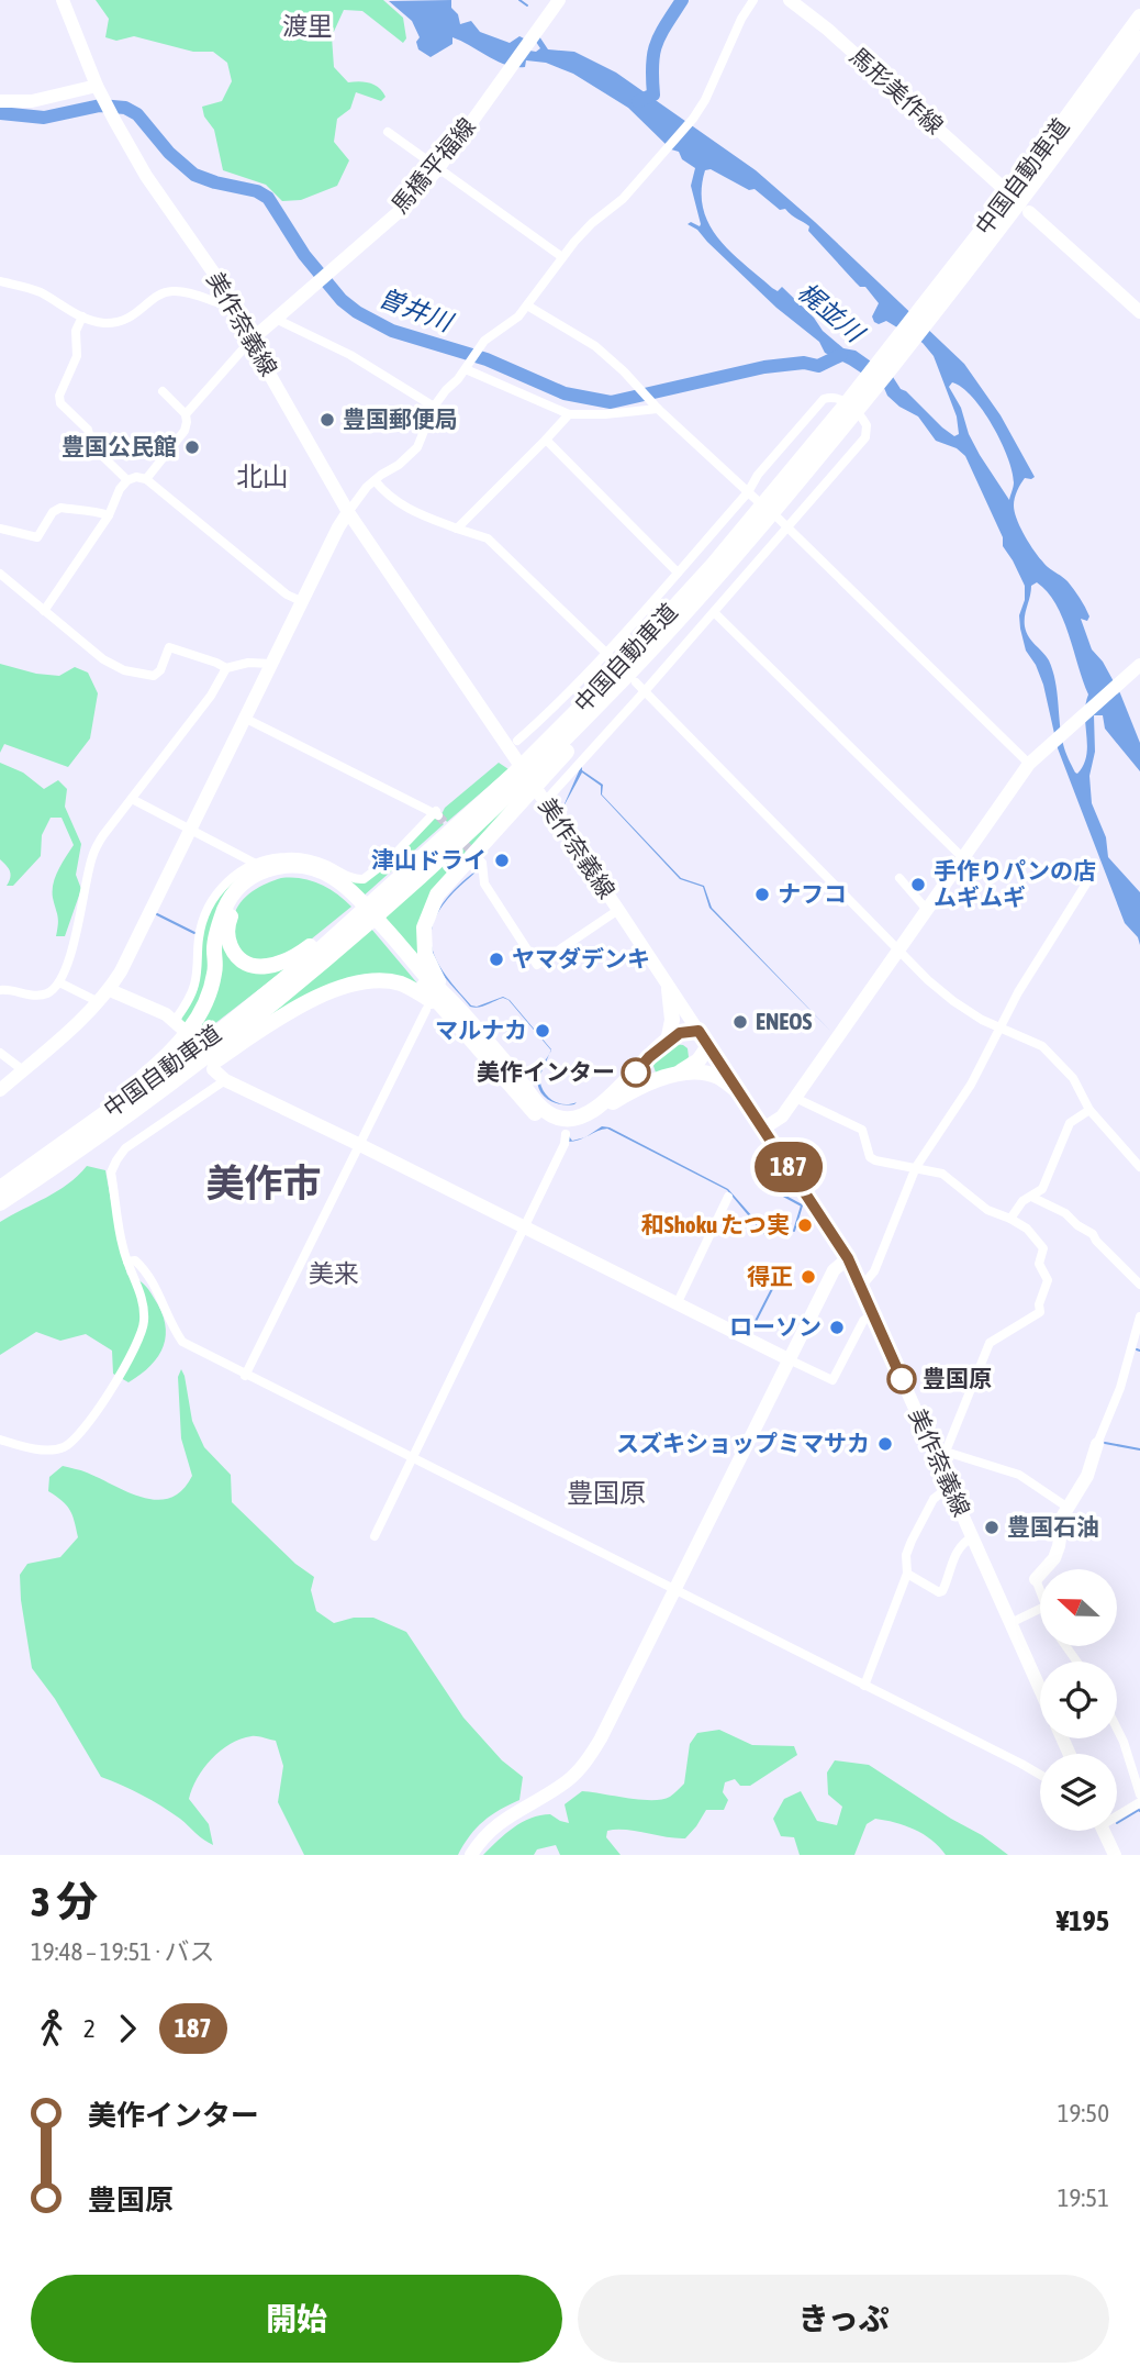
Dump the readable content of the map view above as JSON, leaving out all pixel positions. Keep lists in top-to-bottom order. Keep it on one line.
{"streets":{"highway":["中国自動車道"],"main road":["馬形美作線","馬橋平福線","美作奈義線"]},"crossings":[["馬橋平福線","美作奈義線"]],"districts":["渡里","北山","美作市","美来","豊国原"],"water":["曽井川","梶並川"],"places":["豊国郵便局","豊国公民館","津山ドライ","手作りパンの店 ムギムギ","ナフコ","ヤマダデンキ","ENEOS","マルナカ","美作インター","和Shoku たつ実","得正","ローソン","豊国原","スズキショップミマサカ","豊国石油"],"lines":["bus line 187"],"north":"left","page":{"on_map":"187","heading":["3 分","19:48 – 19:51 · バス","¥195"],"legs":["2","187"],"list":[{"name":"美作インター","value":"19:50"},{"name":"豊国原","value":"19:51"}],"buttons":["開始","きっぷ"]}}
